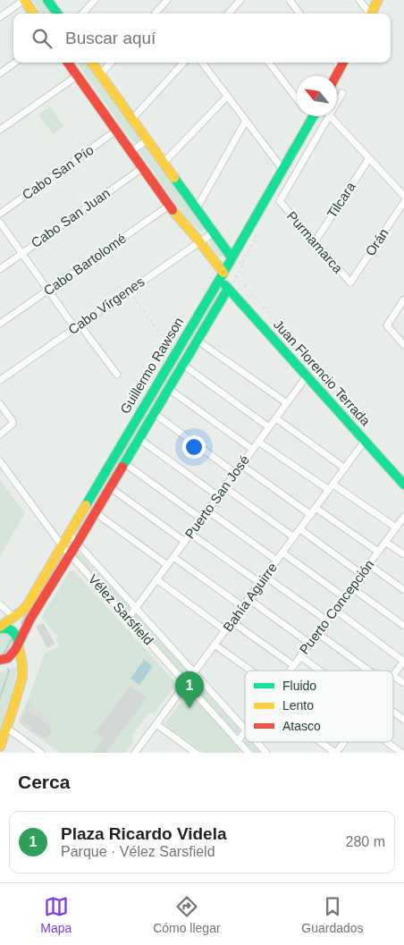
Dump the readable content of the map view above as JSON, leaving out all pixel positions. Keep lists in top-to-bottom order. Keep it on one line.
{"streets":{"main road":["Guillermo Rawson","Juan Florencio Terrada"],"street":["Cabo San Pío","Tilcara","Cabo San Juan","Purmamarca","Orán","Cabo Bartolomé","Cabo Vírgenes","Puerto San José","Bahía Aguirre","Puerto Concepción","Vélez Sarsfield"]},"crossings":[["Cabo San Pío","Juan Florencio Terrada"],["Tilcara","Purmamarca"],["Cabo San Juan","Juan Florencio Terrada"],["Purmamarca","Orán"],["Cabo Bartolomé","Juan Florencio Terrada"],["Cabo Vírgenes","Juan Florencio Terrada"],["Guillermo Rawson","Juan Florencio Terrada"],["Guillermo Rawson","Vélez Sarsfield"],["Juan Florencio Terrada","Puerto San José"],["Juan Florencio Terrada","Bahía Aguirre"],["Puerto San José","Vélez Sarsfield"],["Bahía Aguirre","Vélez Sarsfield"],["Puerto Concepción","Vélez Sarsfield"]],"legend":["Fluido","Lento","Atasco"],"north":"top left","page":{"search":"Buscar aquí","pins":"1","heading":"Cerca","list":[{"mark":"1","name":"Plaza Ricardo Videla","note":"Parque · Vélez Sarsfield","value":"280 m"}],"nav":["Mapa","Cómo llegar","Guardados"]}}
